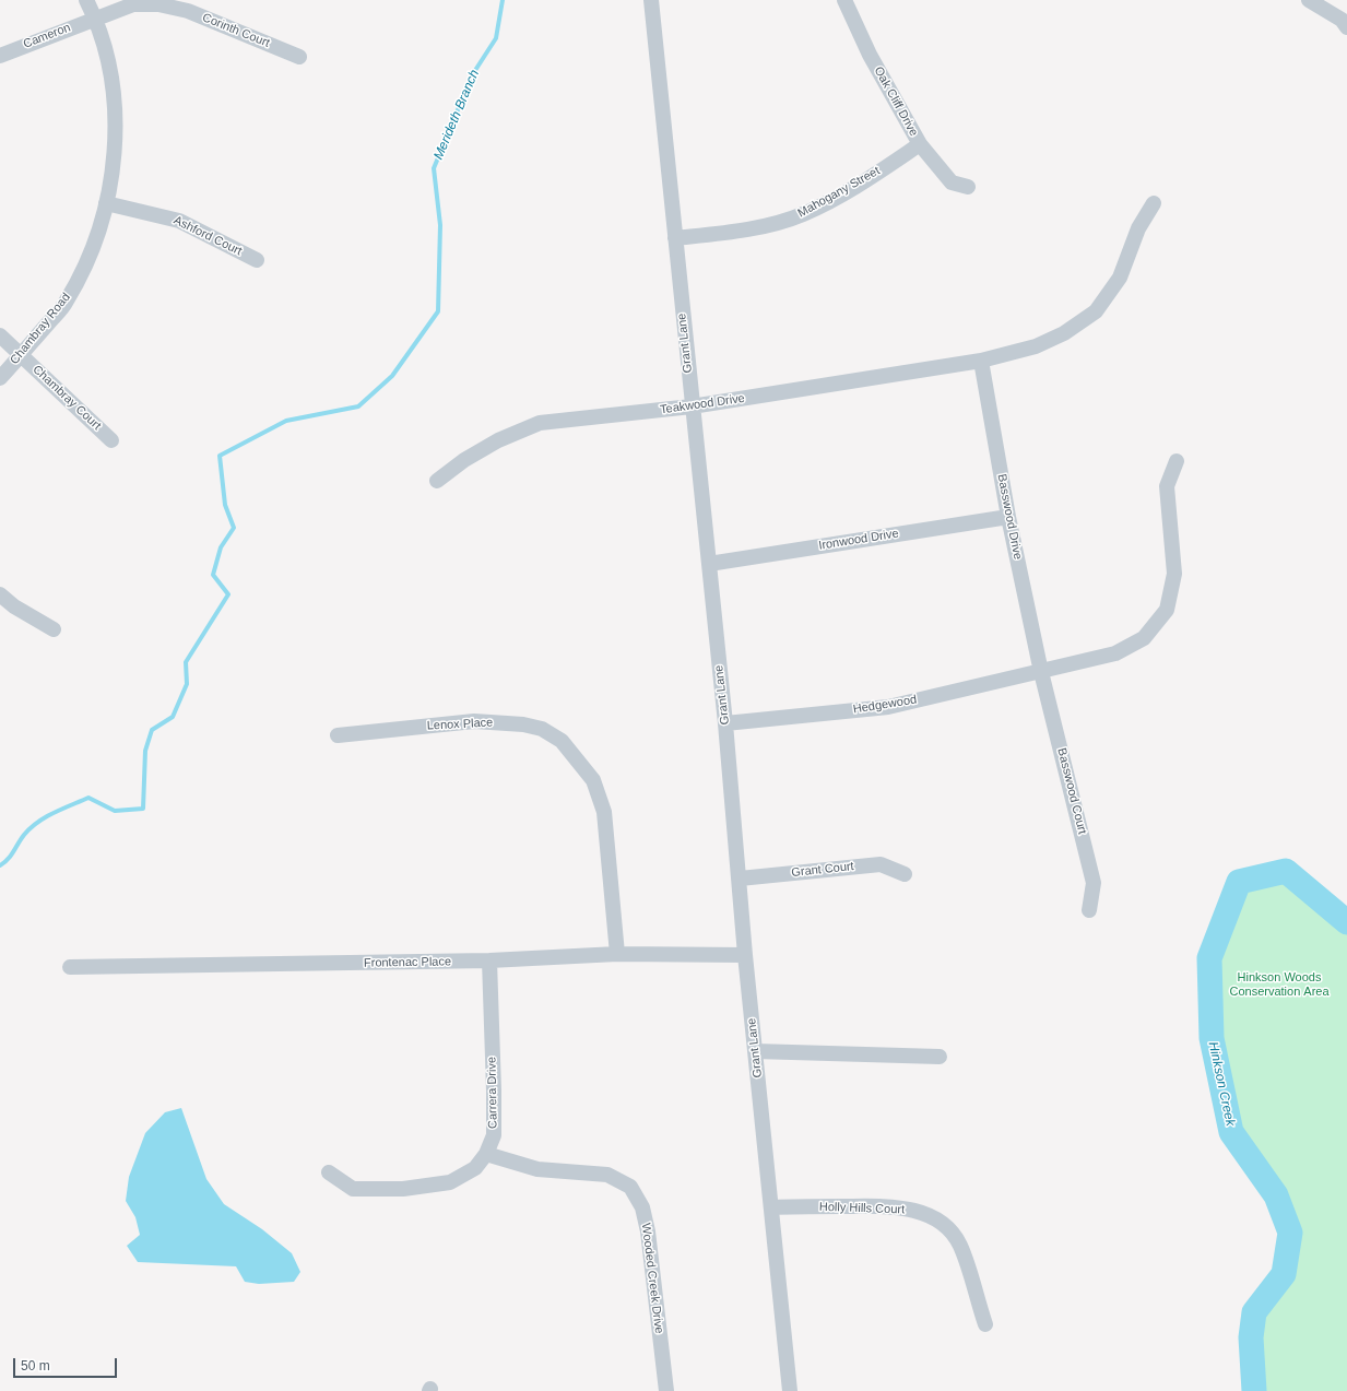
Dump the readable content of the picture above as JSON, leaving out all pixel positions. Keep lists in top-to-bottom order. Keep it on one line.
{"streets":{"street":["Corinth Court","Cameron","Oak Cliff Drive","Mahogany Street","Ashford Court","Chambray Road","Grant Lane","Chambray Court","Teakwood Drive","Basswood Drive","Ironwood Drive","Hedgewood","Lenox Place","Basswood Court","Grant Court","Frontenac Place","Carrera Drive","Holly Hills Court","Wooded Creek Drive"]},"crossings":[["Corinth Court","Cameron"],["Corinth Court","Chambray Road"],["Cameron","Chambray Road"],["Oak Cliff Drive","Mahogany Street"],["Mahogany Street","Grant Lane"],["Ashford Court","Chambray Road"],["Chambray Road","Chambray Court"],["Grant Lane","Teakwood Drive"],["Grant Lane","Ironwood Drive"],["Grant Lane","Hedgewood"],["Grant Lane","Grant Court"],["Grant Lane","Frontenac Place"],["Grant Lane","Holly Hills Court"],["Teakwood Drive","Basswood Drive"],["Basswood Drive","Ironwood Drive"],["Basswood Drive","Hedgewood"],["Basswood Drive","Basswood Court"],["Hedgewood","Basswood Court"],["Lenox Place","Frontenac Place"],["Frontenac Place","Carrera Drive"],["Carrera Drive","Wooded Creek Drive"]],"water":["Merideth Branch","Hinkson Creek"],"parks":["Hinkson Woods Conservation Area"],"scale_bar":"50 m"}
